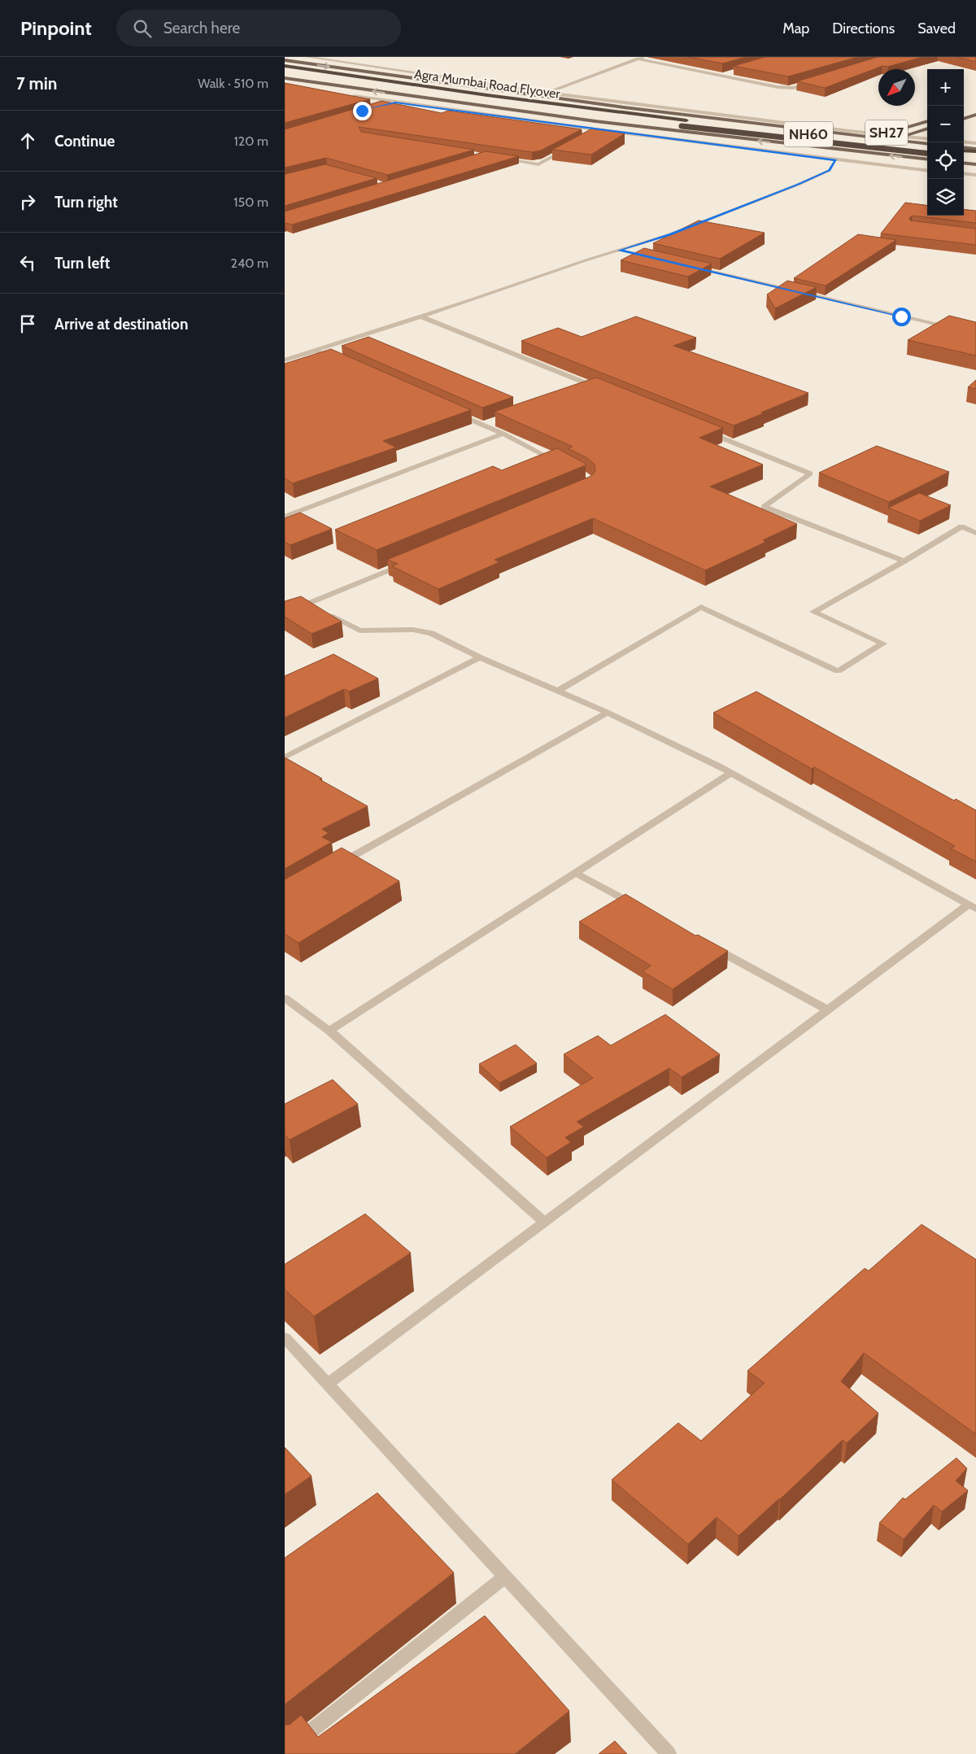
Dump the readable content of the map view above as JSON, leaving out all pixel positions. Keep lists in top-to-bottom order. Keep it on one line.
{"streets":{"highway":["Agra Mumbai Road Flyover","NH60"],"main road":["SH27"]},"north":"bottom left","page":{"header":"Pinpoint","search":"Search here","nav":["Map","Directions","Saved"],"heading":["7 min","Walk · 510 m"],"map_buttons":["+","−"],"list":[["Continue","120 m"],["Turn right","150 m"],["Turn left","240 m"],"Arrive at destination"]}}
